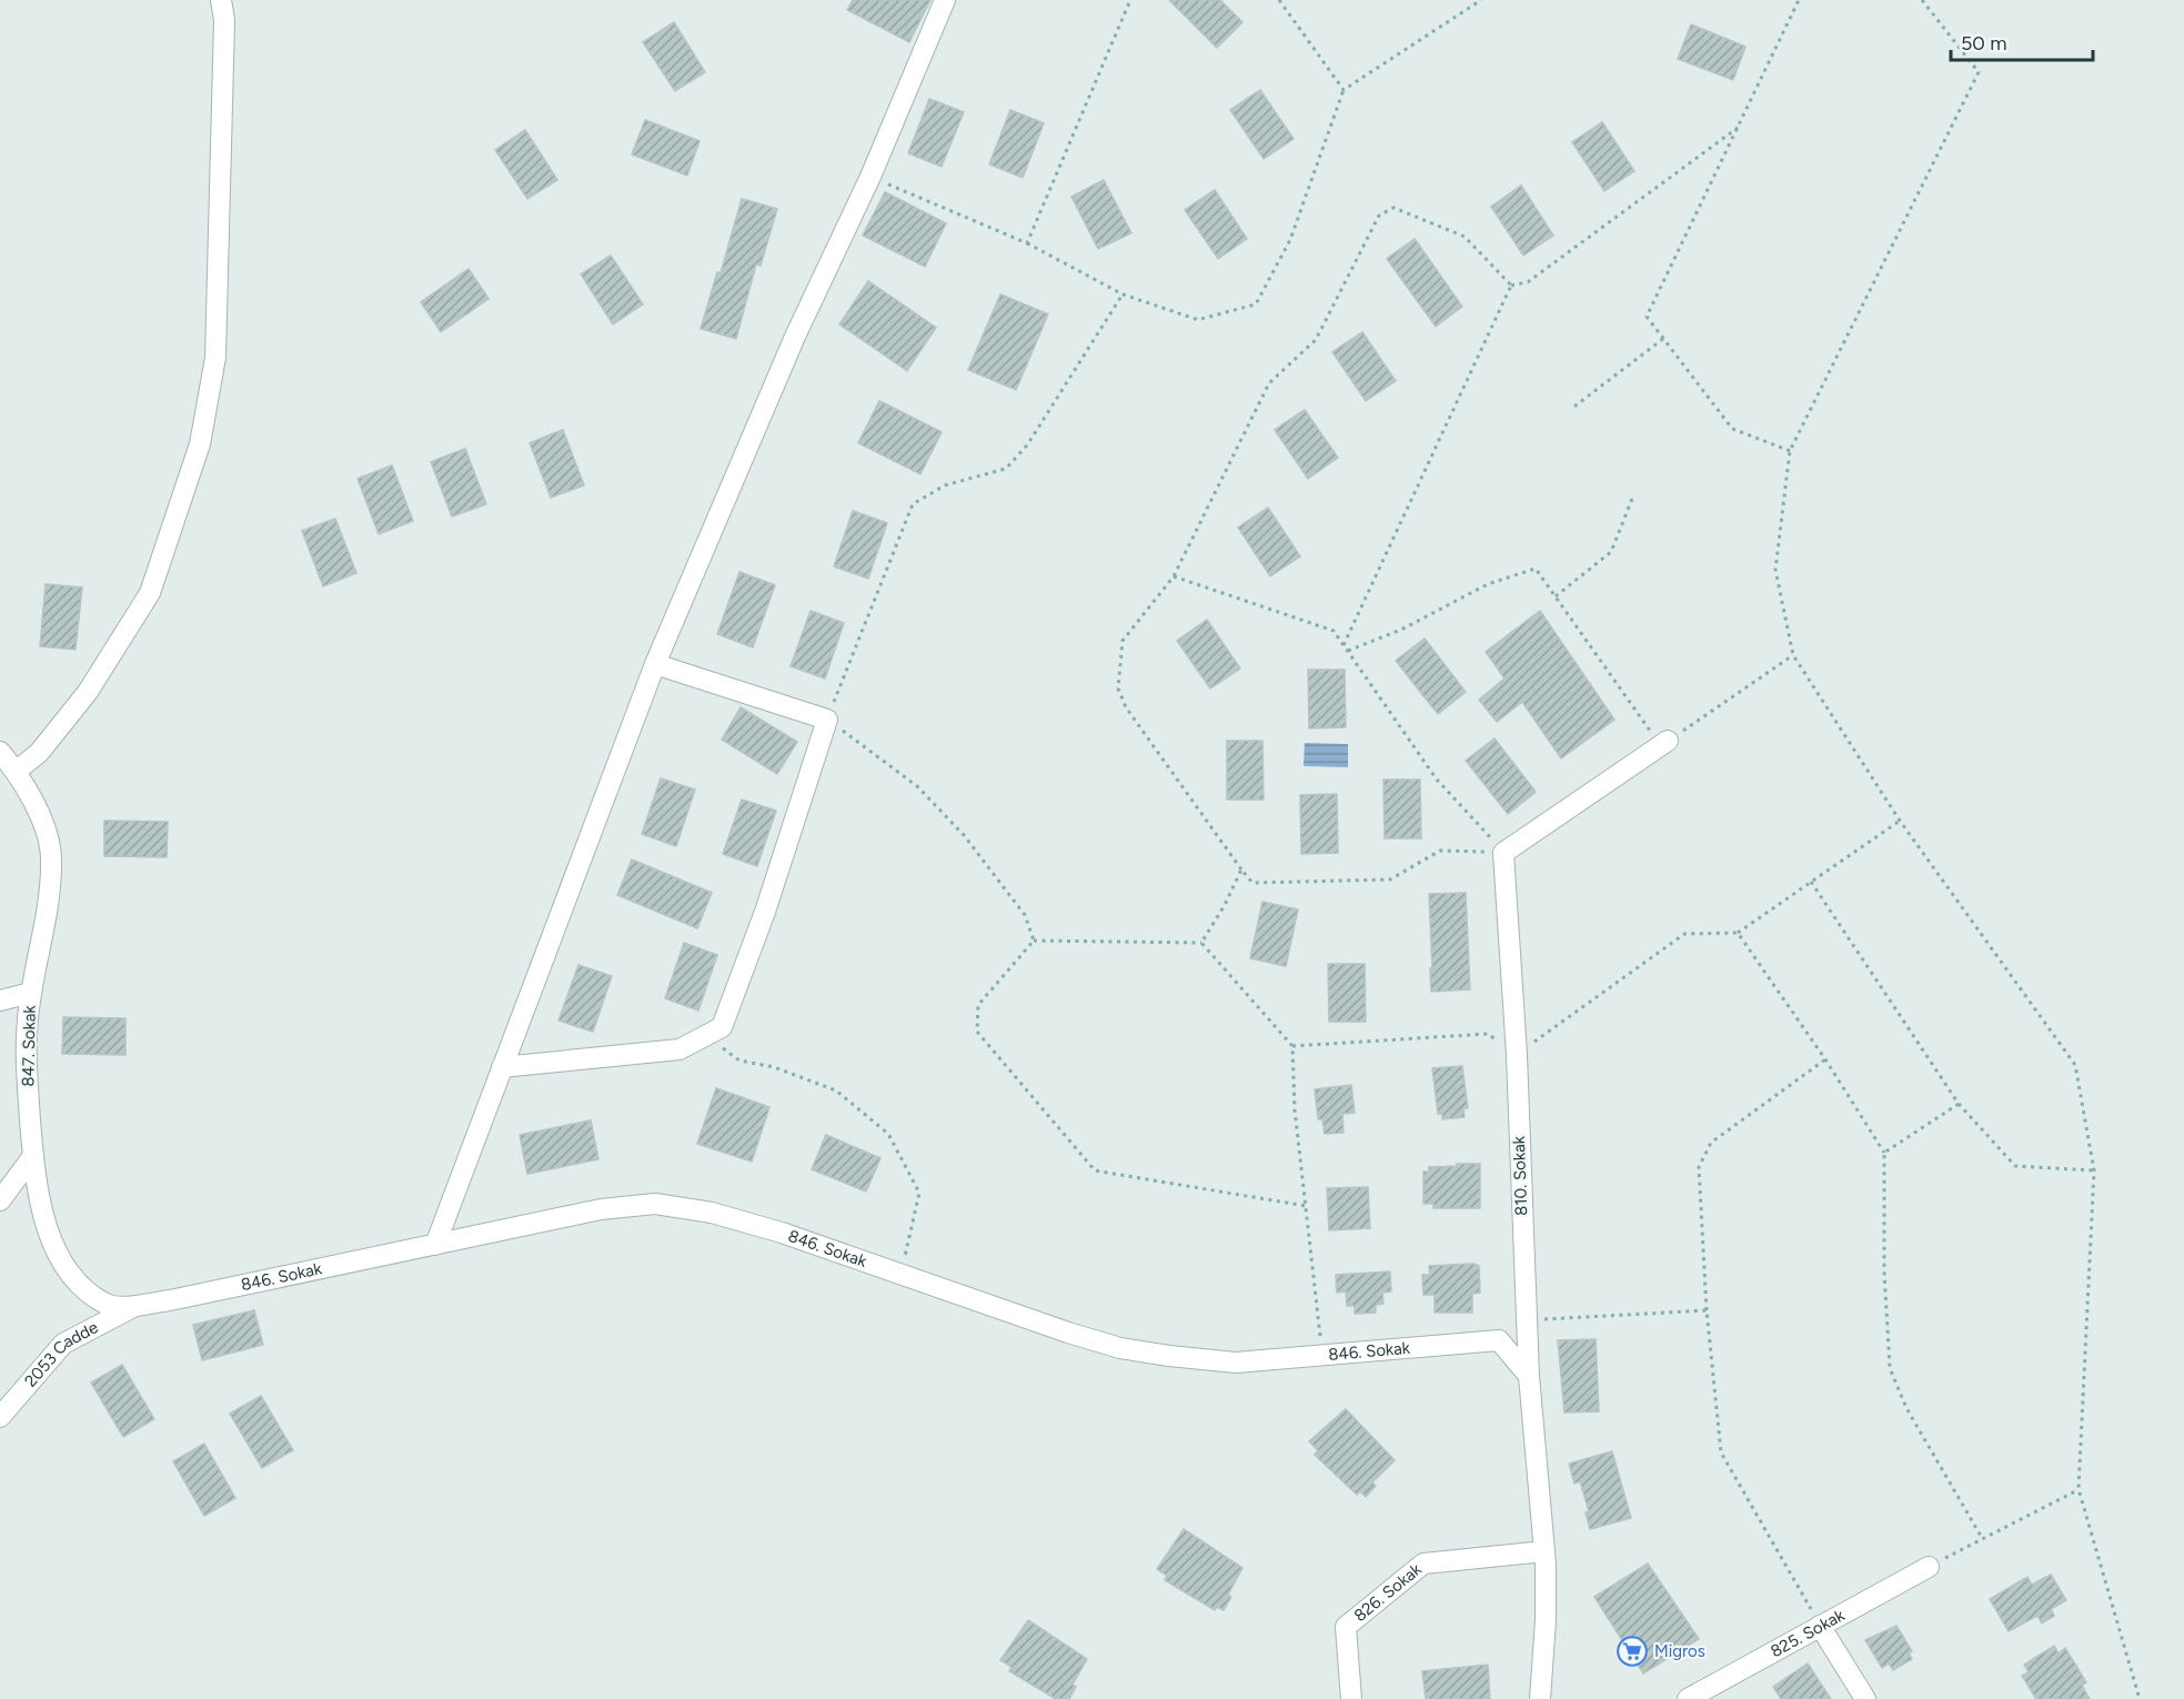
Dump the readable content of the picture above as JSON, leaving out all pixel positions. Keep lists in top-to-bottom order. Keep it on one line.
{"streets":{"street":["847. Sokak","810. Sokak","846. Sokak","2053 Cadde","826. Sokak","825. Sokak"]},"crossings":[["847. Sokak","846. Sokak"],["810. Sokak","846. Sokak"],["810. Sokak","826. Sokak"],["846. Sokak","2053 Cadde"]],"places":{"supermarket":["Migros"]},"scale_bar":"50 m"}
